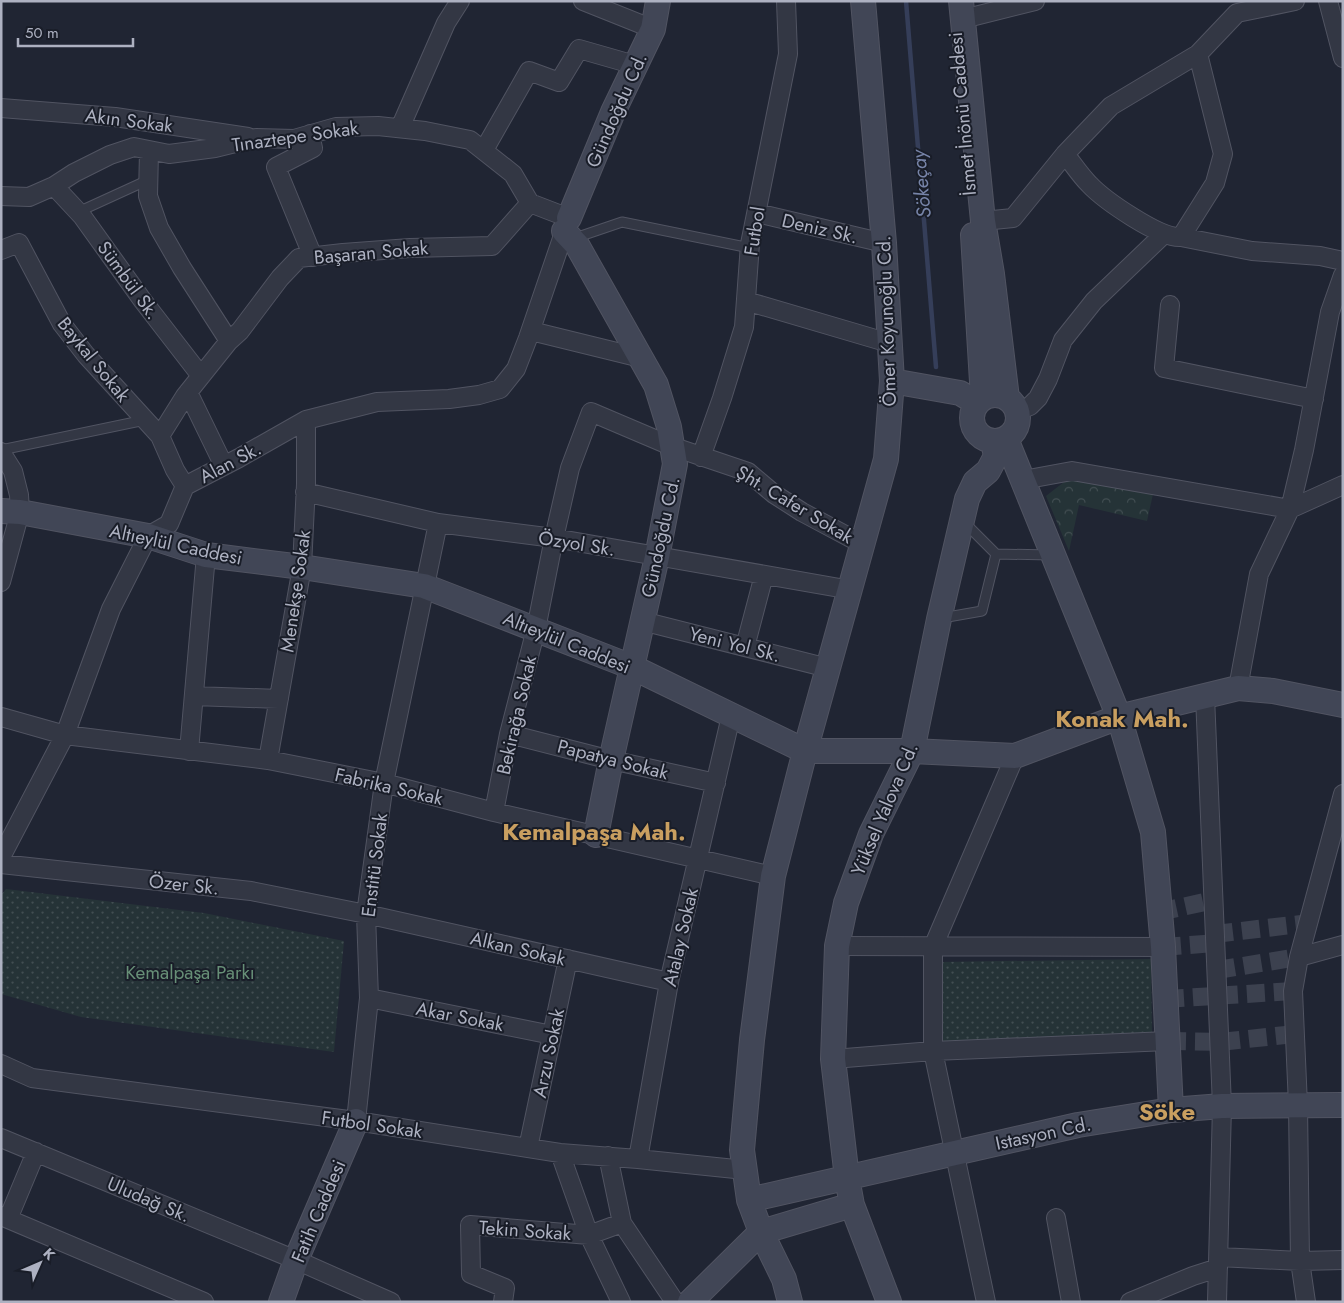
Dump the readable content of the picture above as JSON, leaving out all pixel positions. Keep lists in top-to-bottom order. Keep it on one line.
{"streets":{"main road":["Gündoğdu Cd.","Ömer Koyunoğlu Cd.","Altıeylül Caddesi","Yüksel Yalova Cd.","Istasyon Cd.","Fatih Caddesi"],"street":["Akın Sokak","Tınaztepe Sokak","Deniz Sk.","Futbol","Başaran Sokak","Sümbül Sk.","Baykal Sokak","Alan Sk.","Şht. Cafer Sokak","Özyol Sk.","Menekşe Sokak","Yeni Yol Sk.","Bekirağa Sokak","Papatya Sokak","Fabrika Sokak","Enstitü Sokak","Özer Sk.","Atalay Sokak","Alkan Sokak","Akar Sokak","Arzu Sokak","Futbol Sokak","Uludağ Sk.","Tekin Sokak"]},"crossings":[["Gündoğdu Cd.","Alan Sk."],["Gündoğdu Cd.","Şht. Cafer Sokak"],["Gündoğdu Cd.","Özyol Sk."],["Gündoğdu Cd.","Altıeylül Caddesi"],["Gündoğdu Cd.","Yeni Yol Sk."],["Gündoğdu Cd.","Bekirağa Sokak"],["Gündoğdu Cd.","Papatya Sokak"],["Gündoğdu Cd.","Fabrika Sokak"],["Akın Sokak","Tınaztepe Sokak"],["Tınaztepe Sokak","Başaran Sokak"],["Tınaztepe Sokak","Sümbül Sk."],["Deniz Sk.","Futbol"],["Deniz Sk.","Ömer Koyunoğlu Cd."],["Futbol","Şht. Cafer Sokak"],["Başaran Sokak","Sümbül Sk."],["Başaran Sokak","Baykal Sokak"],["Ömer Koyunoğlu Cd.","Şht. Cafer Sokak"],["Ömer Koyunoğlu Cd.","Özyol Sk."],["Ömer Koyunoğlu Cd.","Altıeylül Caddesi"],["Ömer Koyunoğlu Cd.","Yeni Yol Sk."],["Ömer Koyunoğlu Cd.","Fabrika Sokak"],["Ömer Koyunoğlu Cd.","Futbol Sokak"],["Ömer Koyunoğlu Cd.","Istasyon Cd."],["Baykal Sokak","Alan Sk."],["Alan Sk.","Altıeylül Caddesi"],["Alan Sk.","Menekşe Sokak"],["Şht. Cafer Sokak","Bekirağa Sokak"],["Özyol Sk.","Menekşe Sokak"],["Özyol Sk.","Bekirağa Sokak"],["Özyol Sk.","Enstitü Sokak"],["Altıeylül Caddesi","Menekşe Sokak"],["Altıeylül Caddesi","Bekirağa Sokak"],["Altıeylül Caddesi","Yüksel Yalova Cd."],["Altıeylül Caddesi","Enstitü Sokak"],["Altıeylül Caddesi","Atalay Sokak"],["Menekşe Sokak","Fabrika Sokak"],["Bekirağa Sokak","Papatya Sokak"],["Bekirağa Sokak","Fabrika Sokak"],["Papatya Sokak","Atalay Sokak"],["Fabrika Sokak","Enstitü Sokak"],["Fabrika Sokak","Atalay Sokak"],["Yüksel Yalova Cd.","Istasyon Cd."],["Enstitü Sokak","Özer Sk."],["Enstitü Sokak","Alkan Sokak"],["Enstitü Sokak","Akar Sokak"],["Enstitü Sokak","Futbol Sokak"],["Enstitü Sokak","Fatih Caddesi"],["Özer Sk.","Alkan Sokak"],["Atalay Sokak","Alkan Sokak"],["Atalay Sokak","Futbol Sokak"],["Alkan Sokak","Arzu Sokak"],["Akar Sokak","Arzu Sokak"],["Arzu Sokak","Futbol Sokak"],["Futbol Sokak","Fatih Caddesi"],["Uludağ Sk.","Fatih Caddesi"]],"districts":["Konak Mah.","Kemalpaşa Mah.","Söke"],"water":["Sökeçay"],"parks":["Kemalpaşa Parkı"],"scale_bar":"50 m","north":"top right"}
